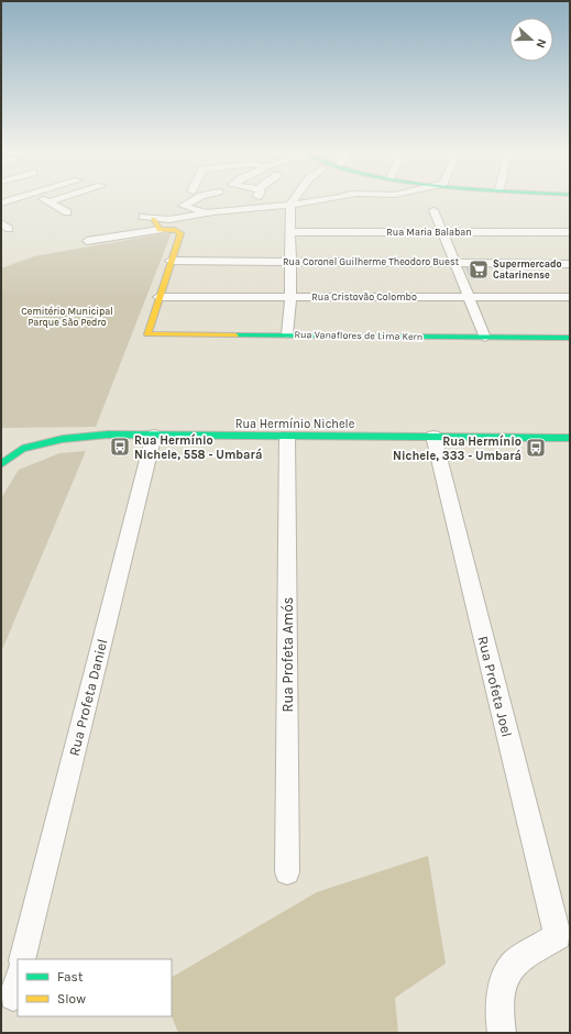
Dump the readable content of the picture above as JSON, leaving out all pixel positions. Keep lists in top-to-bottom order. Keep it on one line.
{"streets":{"street":["Rua Maria Balaban","Rua Coronel Guilherme Theodoro Buest","Rua Cristovão Colombo","Rua Vanaflores de Lima Kern","Rua Hermínio Nichele","Rua Profeta Amós","Rua Profeta Joel","Rua Profeta Daniel"]},"crossings":[["Rua Cristovão Colombo","Rua Vanaflores de Lima Kern"],["Rua Hermínio Nichele","Rua Profeta Amós"],["Rua Hermínio Nichele","Rua Profeta Joel"],["Rua Hermínio Nichele","Rua Profeta Daniel"]],"parks":["Cemitério Municipal Parque São Pedro"],"places":{"supermarket":["Supermercado Catarinense"],"bus stop":["Rua Hermínio Nichele, 558 - Umbará","Rua Hermínio Nichele, 333 - Umbará"]},"legend":["Fast","Slow"],"north":"right"}
